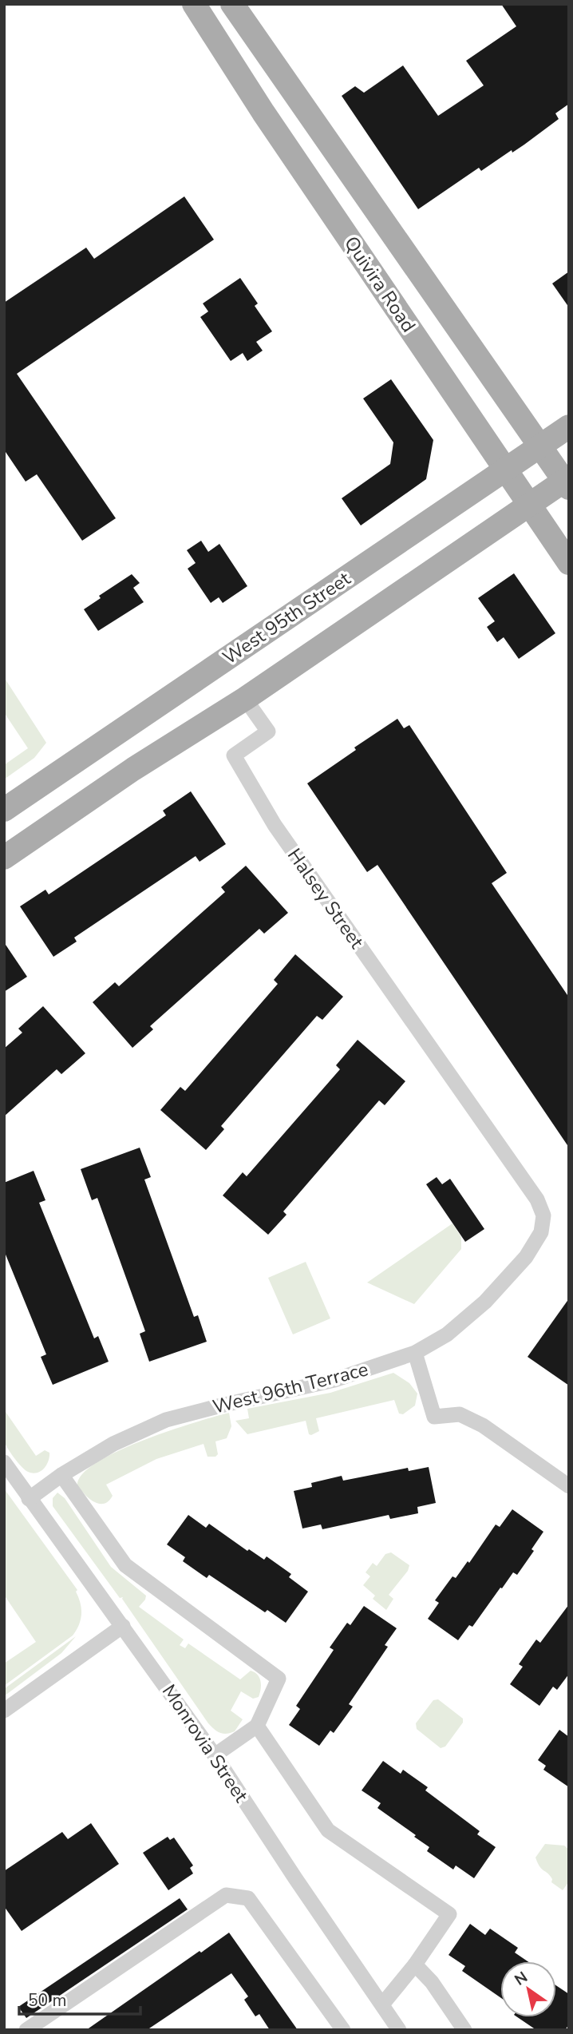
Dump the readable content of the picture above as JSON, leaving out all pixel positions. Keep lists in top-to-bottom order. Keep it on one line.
{"streets":{"main road":["Quivira Road","West 95th Street"],"street":["Halsey Street","West 96th Terrace","Monrovia Street"]},"crossings":[["Quivira Road","West 95th Street"],["Halsey Street","West 96th Terrace"],["West 96th Terrace","Monrovia Street"]],"scale_bar":"50 m","north":"top left"}
